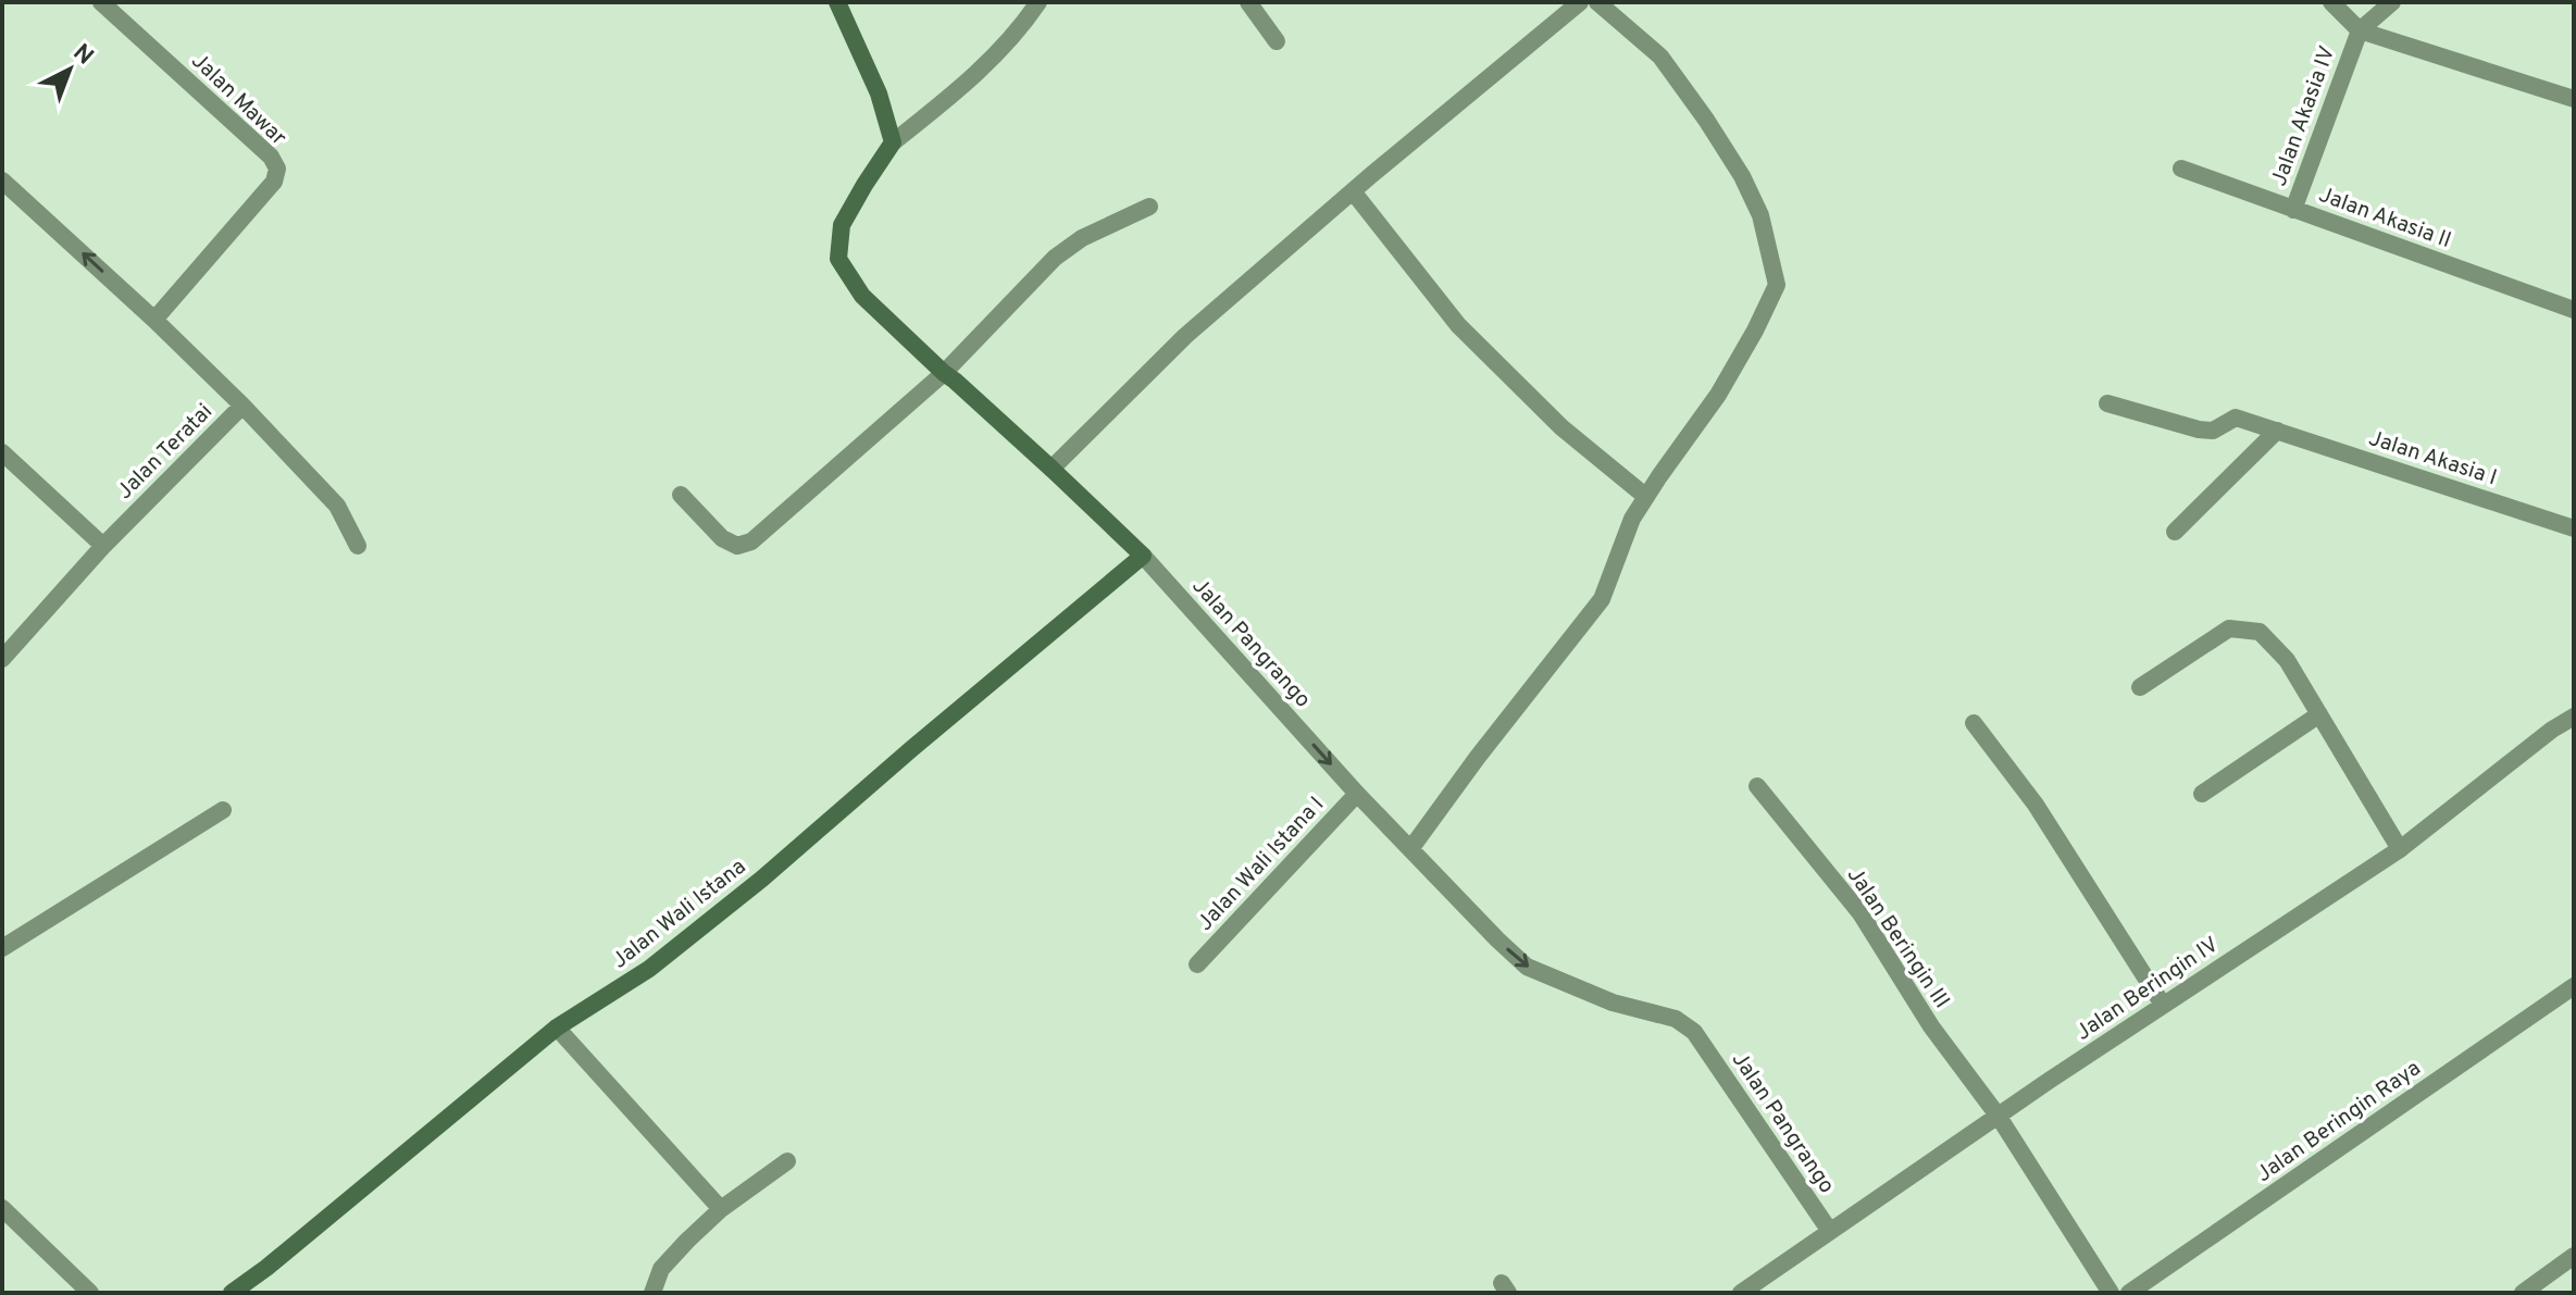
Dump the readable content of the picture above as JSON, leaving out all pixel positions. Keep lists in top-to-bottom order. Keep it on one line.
{"streets":{"street":["Jalan Mawar","Jalan Akasia IV","Jalan Akasia II","Jalan Teratai","Jalan Akasia I","Jalan Pangrango","Jalan Wali Istana I","Jalan Wali Istana","Jalan Beringin III","Jalan Beringin IV","Jalan Beringin Raya"]},"crossings":[["Jalan Mawar","Jalan Teratai"],["Jalan Akasia IV","Jalan Akasia II"],["Jalan Pangrango","Jalan Wali Istana I"],["Jalan Pangrango","Jalan Wali Istana"],["Jalan Pangrango","Jalan Beringin IV"],["Jalan Beringin III","Jalan Beringin IV"]],"one_way":["Jalan Pangrango"],"north":"top right"}
